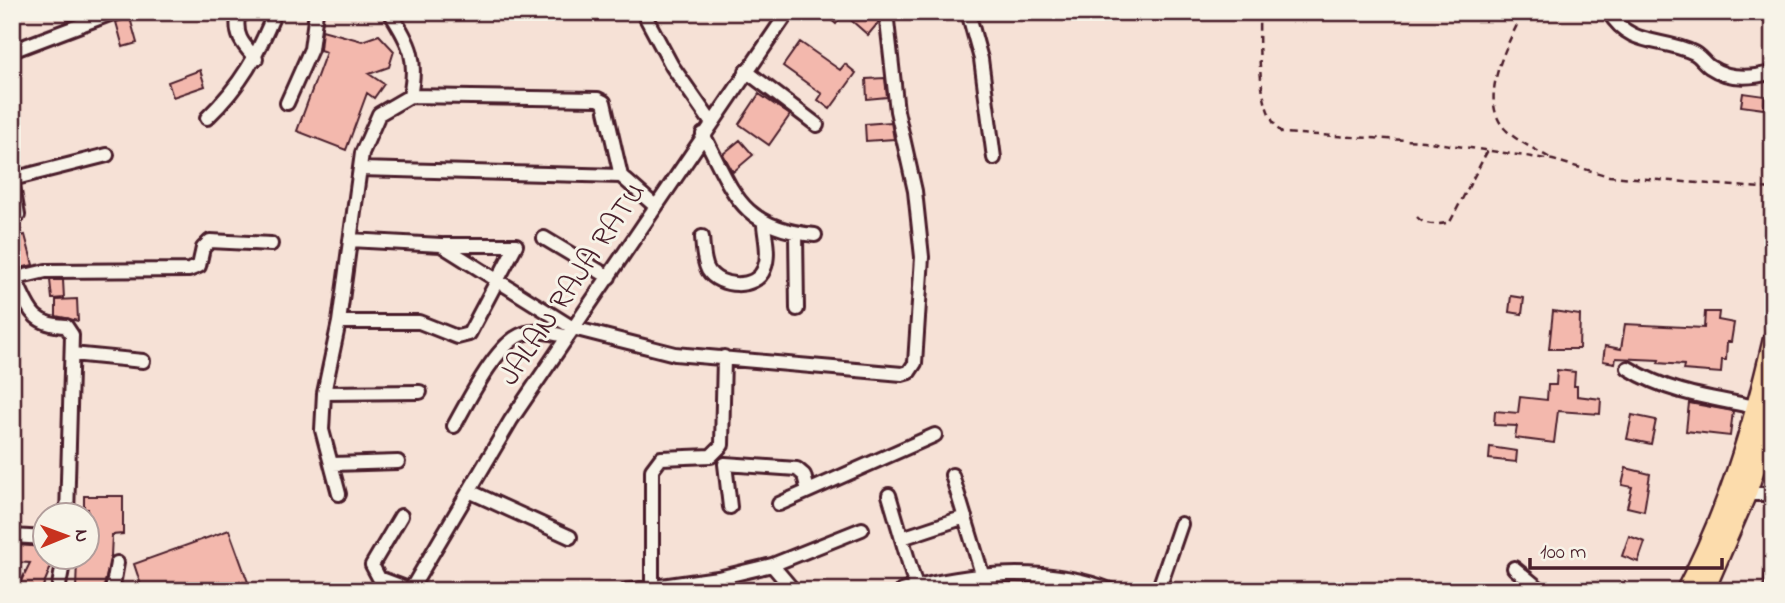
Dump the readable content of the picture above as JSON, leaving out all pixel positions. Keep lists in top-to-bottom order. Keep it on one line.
{"streets":{"street":["JALAN RAJA RATU"]},"scale_bar":"100 m","north":"right"}
